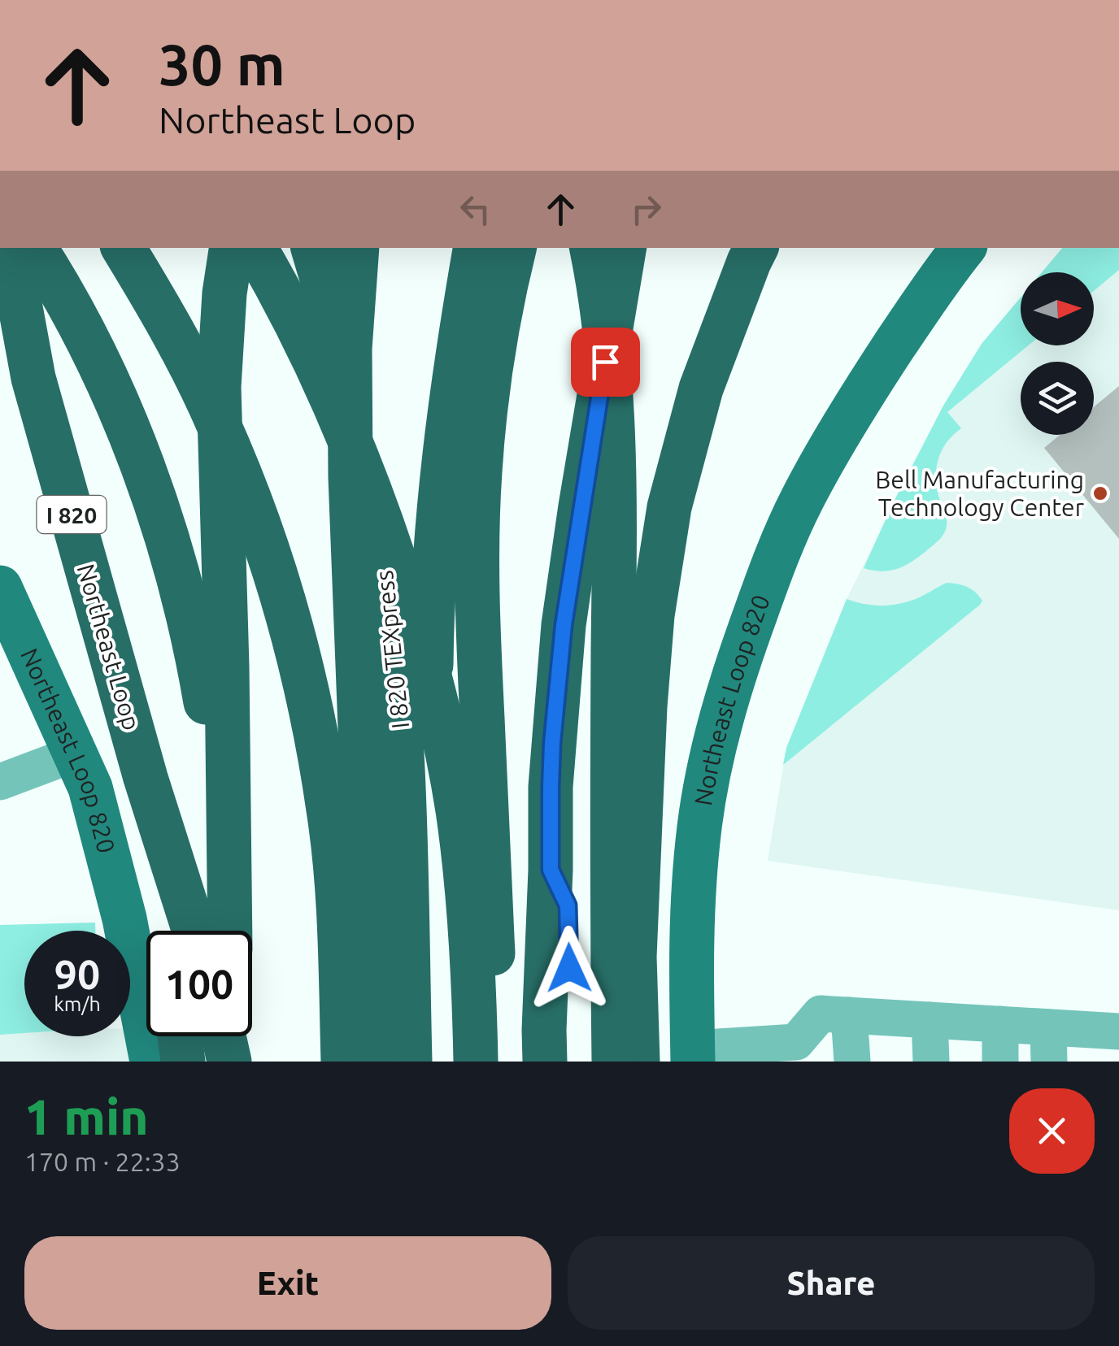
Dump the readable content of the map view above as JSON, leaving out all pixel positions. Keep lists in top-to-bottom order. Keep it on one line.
{"streets":{"highway":["I 820","Northeast Loop","I 820 TEXpress"],"main road":["Northeast Loop 820"]},"places":["Bell Manufacturing Technology Center"],"north":"right","page":{"turn":["30 m","Northeast Loop"],"speed":"90 km/h","limit":"100","heading":["1 min","170 m · 22:33"],"buttons":["Exit","Share"]}}
